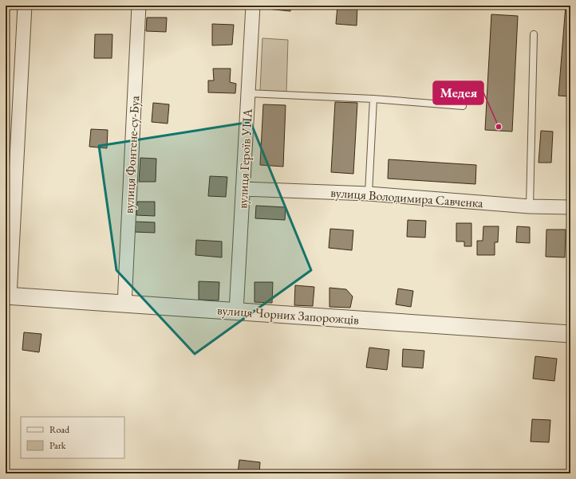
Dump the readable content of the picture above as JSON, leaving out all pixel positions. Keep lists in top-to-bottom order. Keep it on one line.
{"streets":{"street":["вулиця Фонтене-су-Буа","вулиця Героїв УПА","вулиця Володимира Савченка","вулиця Чорних Запорожців"]},"crossings":[["вулиця Фонтене-су-Буа","вулиця Чорних Запорожців"],["вулиця Героїв УПА","вулиця Володимира Савченка"],["вулиця Героїв УПА","вулиця Чорних Запорожців"]],"places":["Медея"],"legend":["Road","Park"]}
